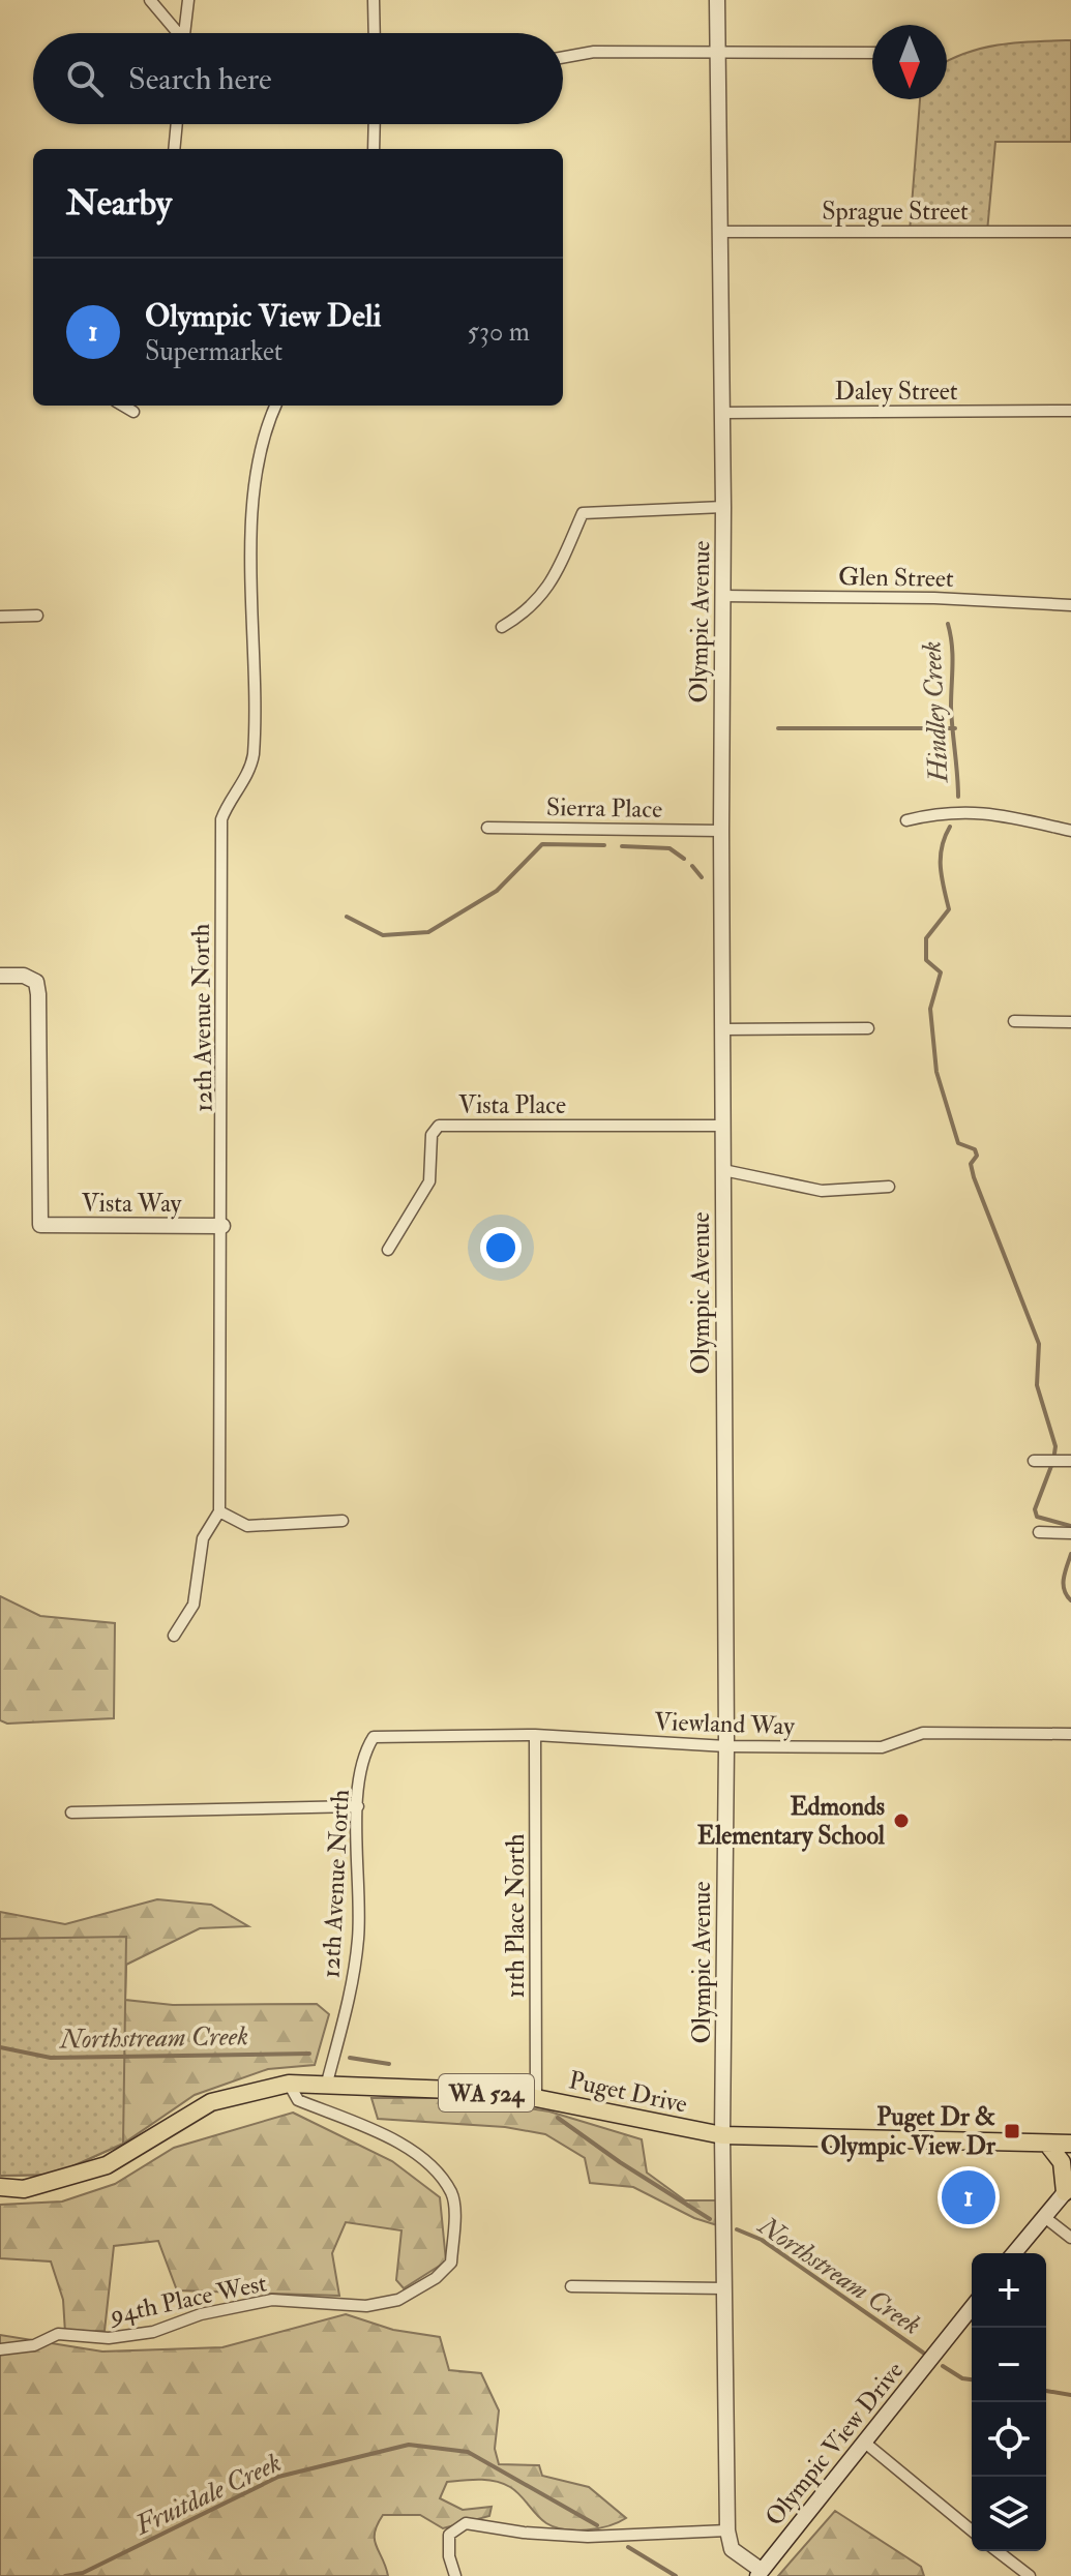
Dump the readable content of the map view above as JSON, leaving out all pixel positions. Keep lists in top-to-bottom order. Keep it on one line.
{"streets":{"main road":["Puget Drive","WA 524"],"street":["Sprague Street","Daley Street","Glen Street","Olympic Avenue","Sierra Place","12th Avenue North","Vista Place","Vista Way","Viewland Way","11th Place North","94th Place West","Olympic View Drive"]},"crossings":[["Sprague Street","Olympic Avenue"],["Daley Street","Olympic Avenue"],["Glen Street","Olympic Avenue"],["Olympic Avenue","Sierra Place"],["Olympic Avenue","Vista Place"],["Olympic Avenue","Viewland Way"],["Olympic Avenue","Puget Drive"],["12th Avenue North","Vista Way"],["12th Avenue North","Viewland Way"],["12th Avenue North","Puget Drive"],["Viewland Way","11th Place North"],["11th Place North","Puget Drive"],["Puget Drive","94th Place West"]],"water":["Hindley Creek","Northstream Creek","Fruitdale Creek"],"places":{"other":["Edmonds Elementary School"],"transit":["Puget Dr & Olympic View Dr"]},"north":"bottom","page":{"search":"Search here","heading":"Nearby","list":[{"mark":"1","name":"Olympic View Deli","note":"Supermarket","value":"530 m"}],"pins":"1","map_buttons":["+","−"]}}
